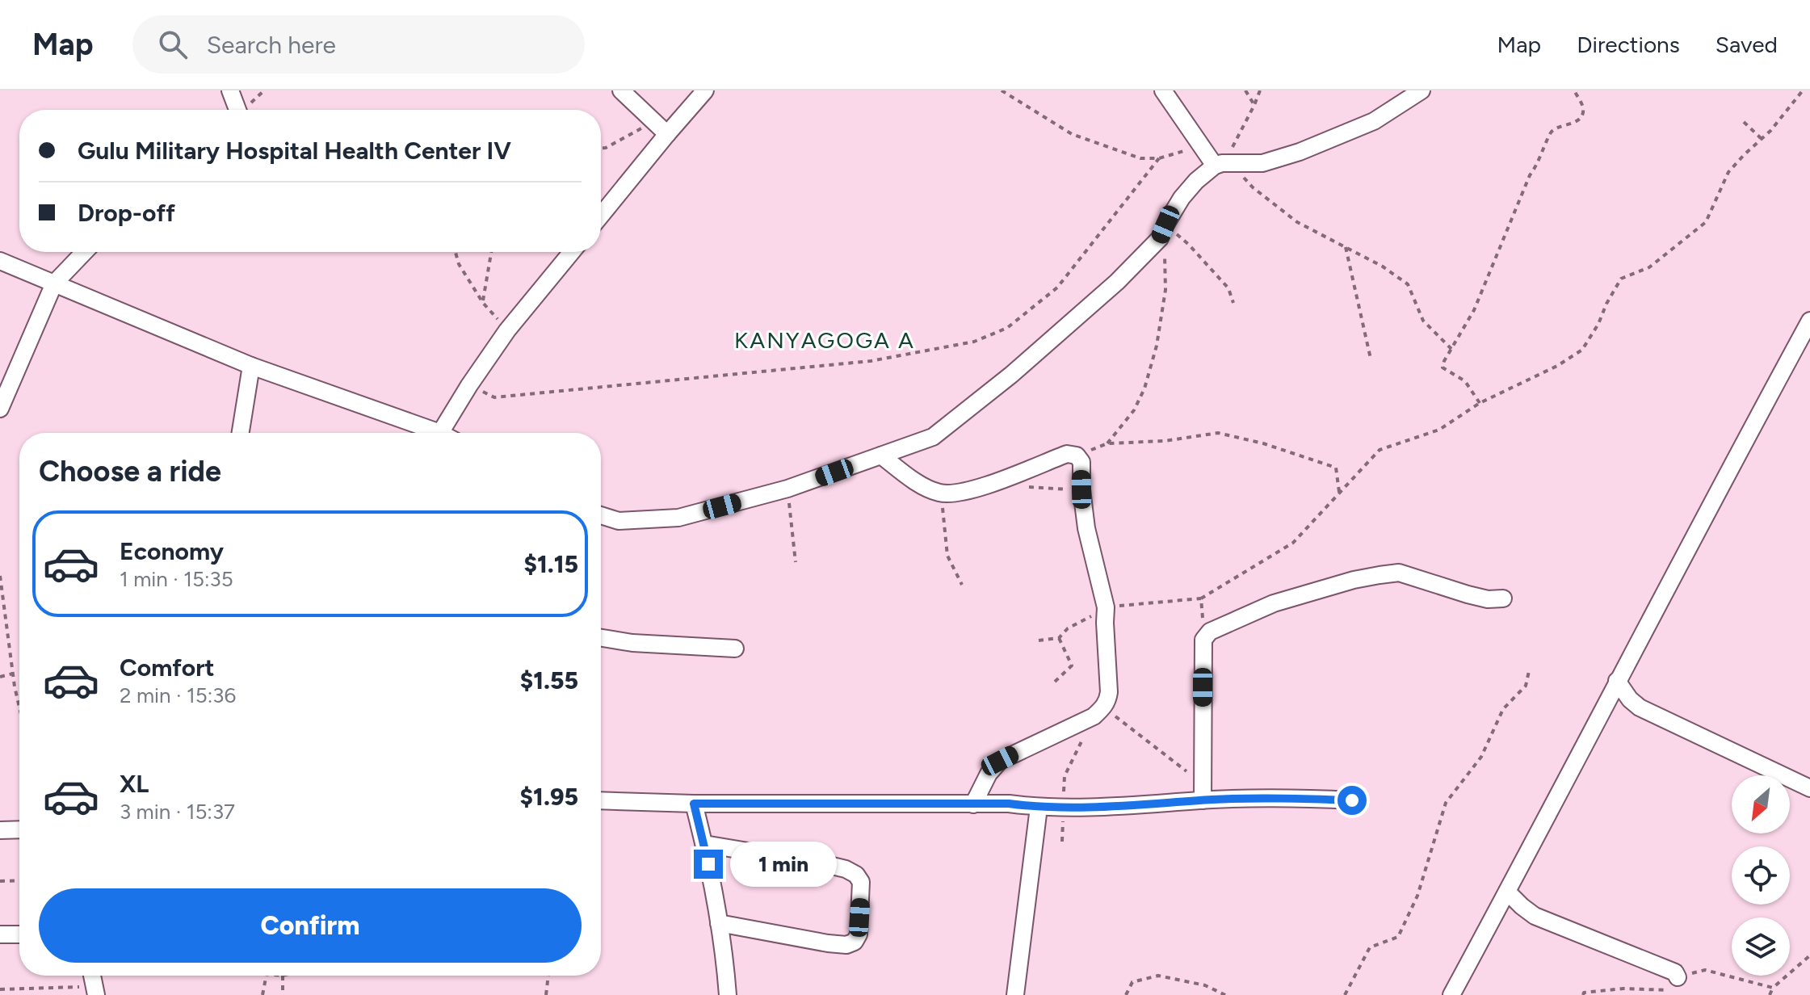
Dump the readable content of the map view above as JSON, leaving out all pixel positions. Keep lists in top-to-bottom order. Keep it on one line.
{"districts":["KANYAGOGA A"],"north":"bottom left","page":{"header":"Map","search":"Search here","nav":["Map","Directions","Saved"],"banner":["Gulu Military Hospital Health Center IV","Drop-off"],"heading":"Choose a ride","list":[{"name":"Economy","note":"1 min · 15:35","value":"$1.15"},{"name":"Comfort","note":"2 min · 15:36","value":"$1.55"},{"name":"XL","note":"3 min · 15:37","value":"$1.95"}],"bubble":"1 min","buttons":"Confirm"}}
